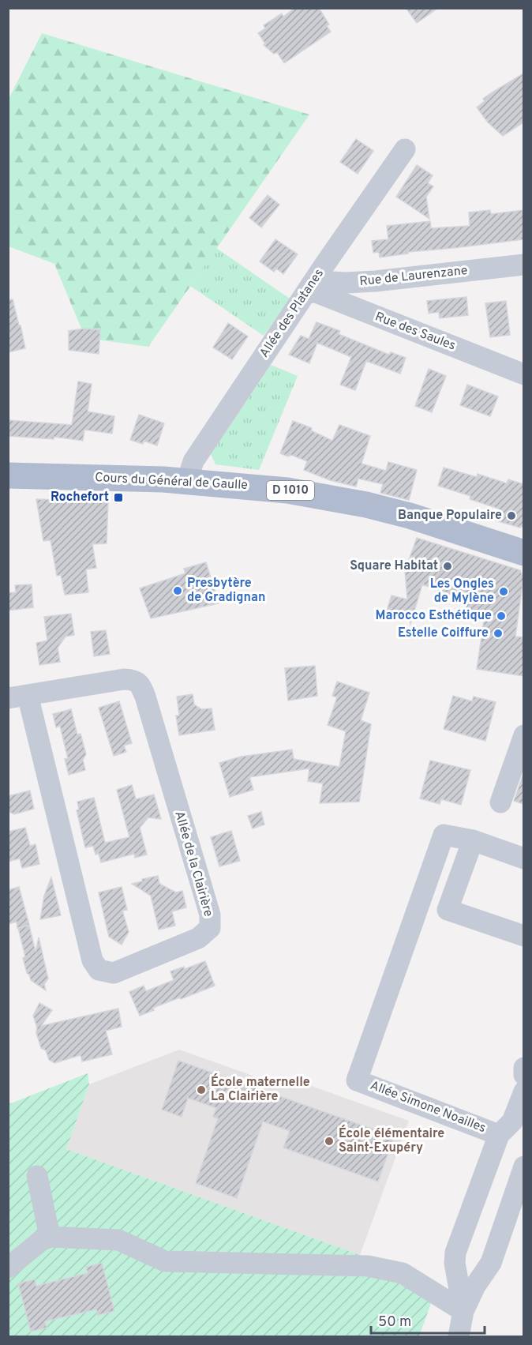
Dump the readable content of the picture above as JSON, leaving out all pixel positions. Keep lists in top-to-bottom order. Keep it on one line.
{"streets":{"main road":["Cours du Général de Gaulle","D 1010"],"street":["Rue de Laurenzane","Allée des Platanes","Rue des Saules","Allée de la Clairière","Allée Simone Noailles"]},"crossings":[["Rue de Laurenzane","Allée des Platanes"],["Rue de Laurenzane","Rue des Saules"],["Allée des Platanes","Rue des Saules"],["Allée des Platanes","Cours du Général de Gaulle"]],"places":{"transit":["Rochefort"],"other":["Banque Populaire","Square Habitat","Presbytère de Gradignan","Les Ongles de Mylène","Marocco Esthétique","Estelle Coiffure","École maternelle La Clairière","École élémentaire Saint-Exupéry"]},"scale_bar":"50 m"}
